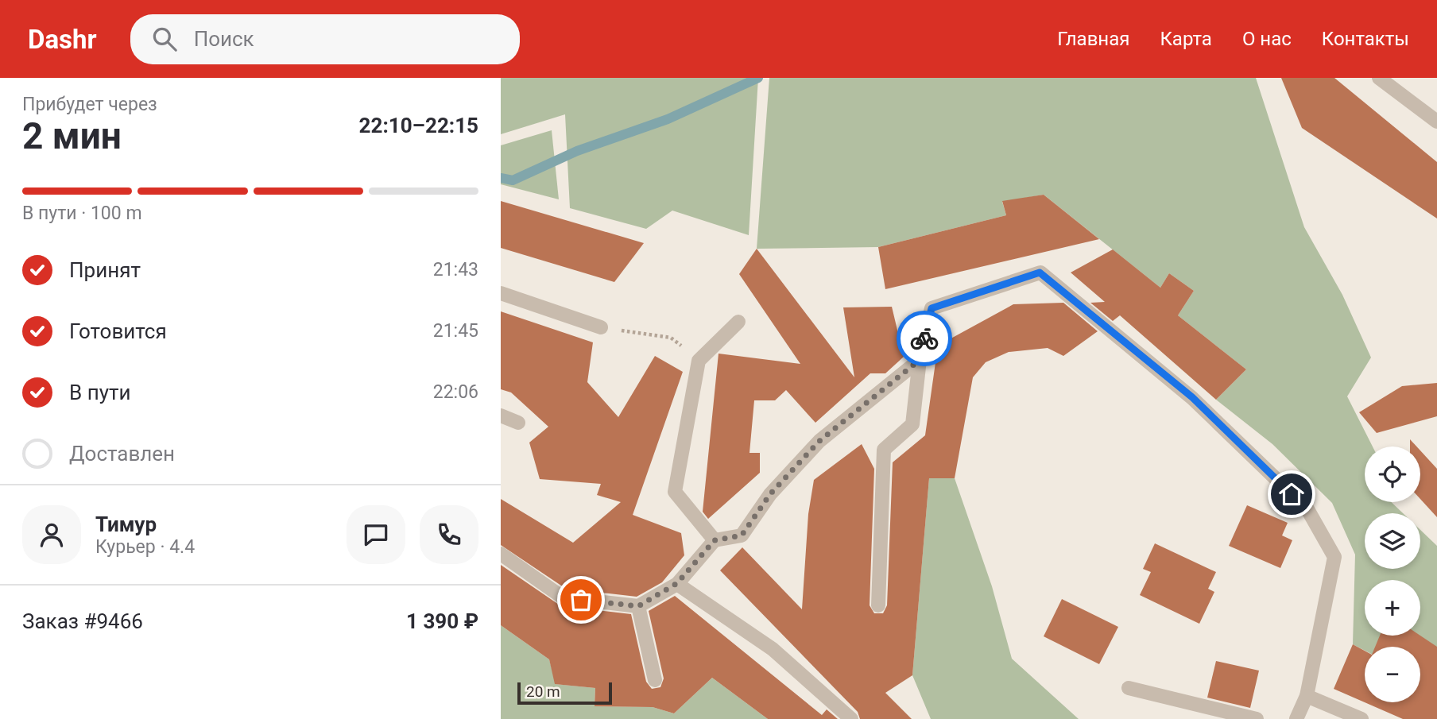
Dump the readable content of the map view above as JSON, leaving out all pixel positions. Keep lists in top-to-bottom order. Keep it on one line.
{"scale_bar":"20 m","page":{"header":"Dashr","search":"Поиск","nav":["Главная","Карта","О нас","Контакты"],"heading":["2 мин","Прибудет через","22:10–22:15"],"panel":["Тимур","Курьер · 4.4","Заказ #9466","1 390 ₽"],"bar":"В пути · 100 m","list":[["Принят","21:43"],["Готовится","21:45"],["В пути","22:06"],"Доставлен"],"map_buttons":["+","−"],"scale":"20 m"}}
